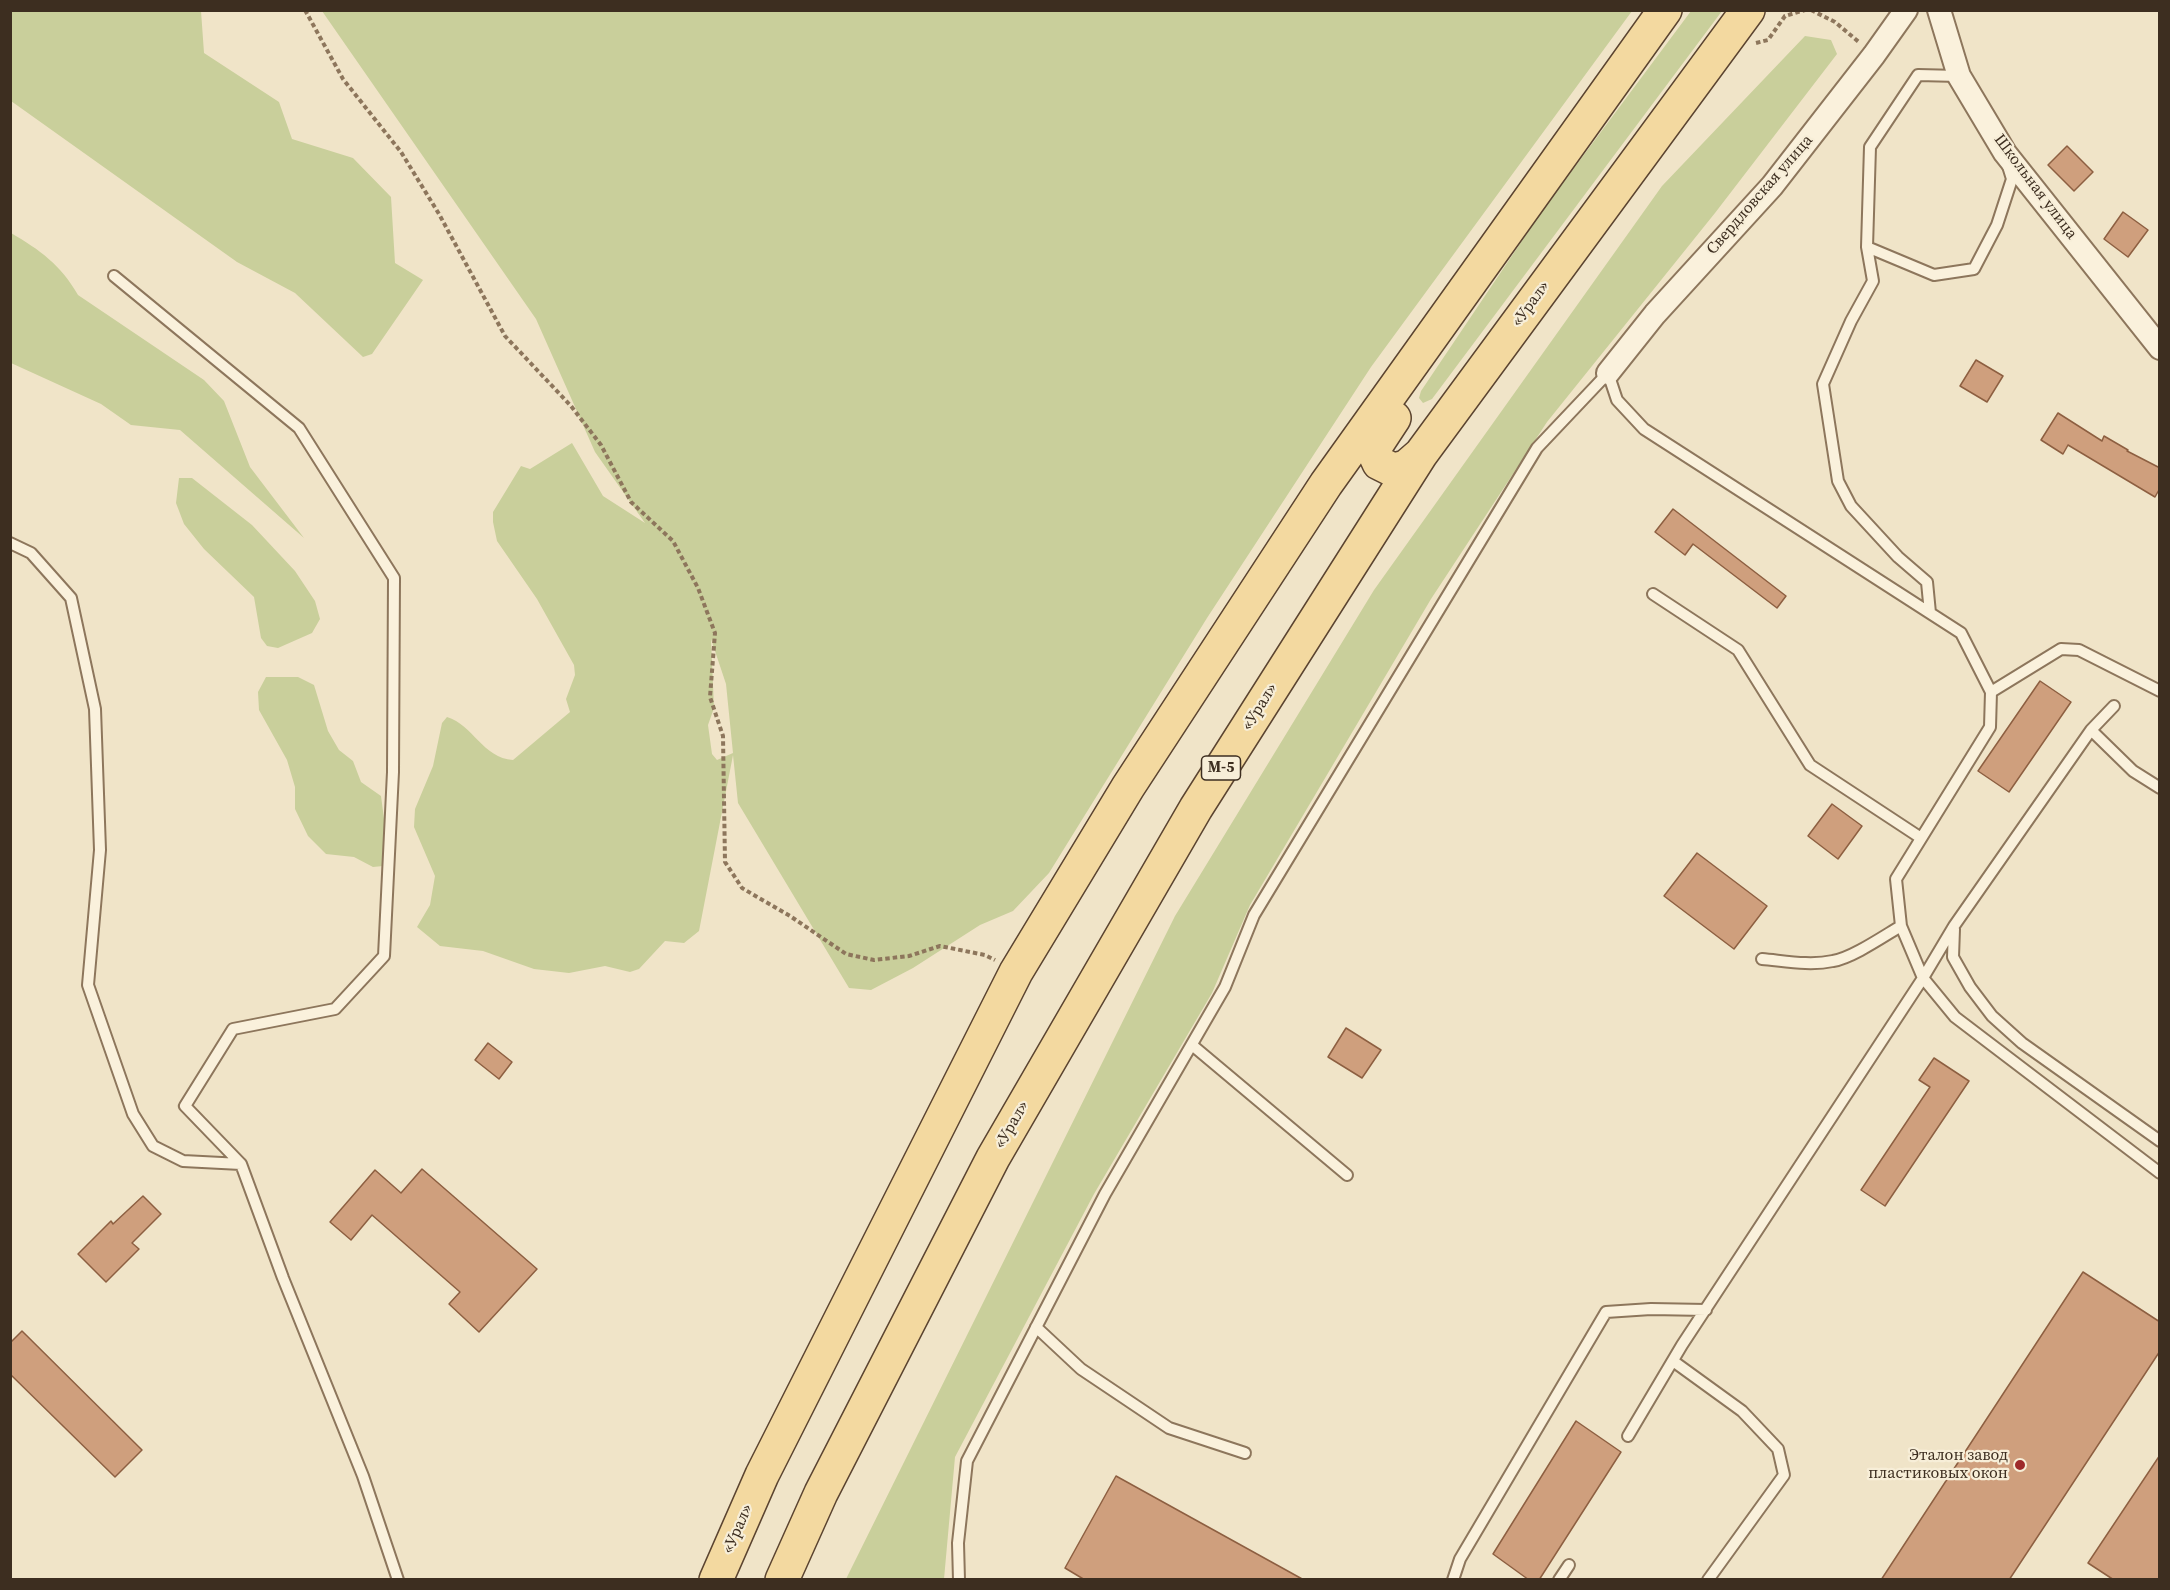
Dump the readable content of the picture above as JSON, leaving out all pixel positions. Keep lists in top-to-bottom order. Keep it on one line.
{"streets":{"main road":["«Урал»","М-5"],"street":["Школьная улица","Свердловская улица"]},"places":["Эталон завод пластиковых окон"]}
